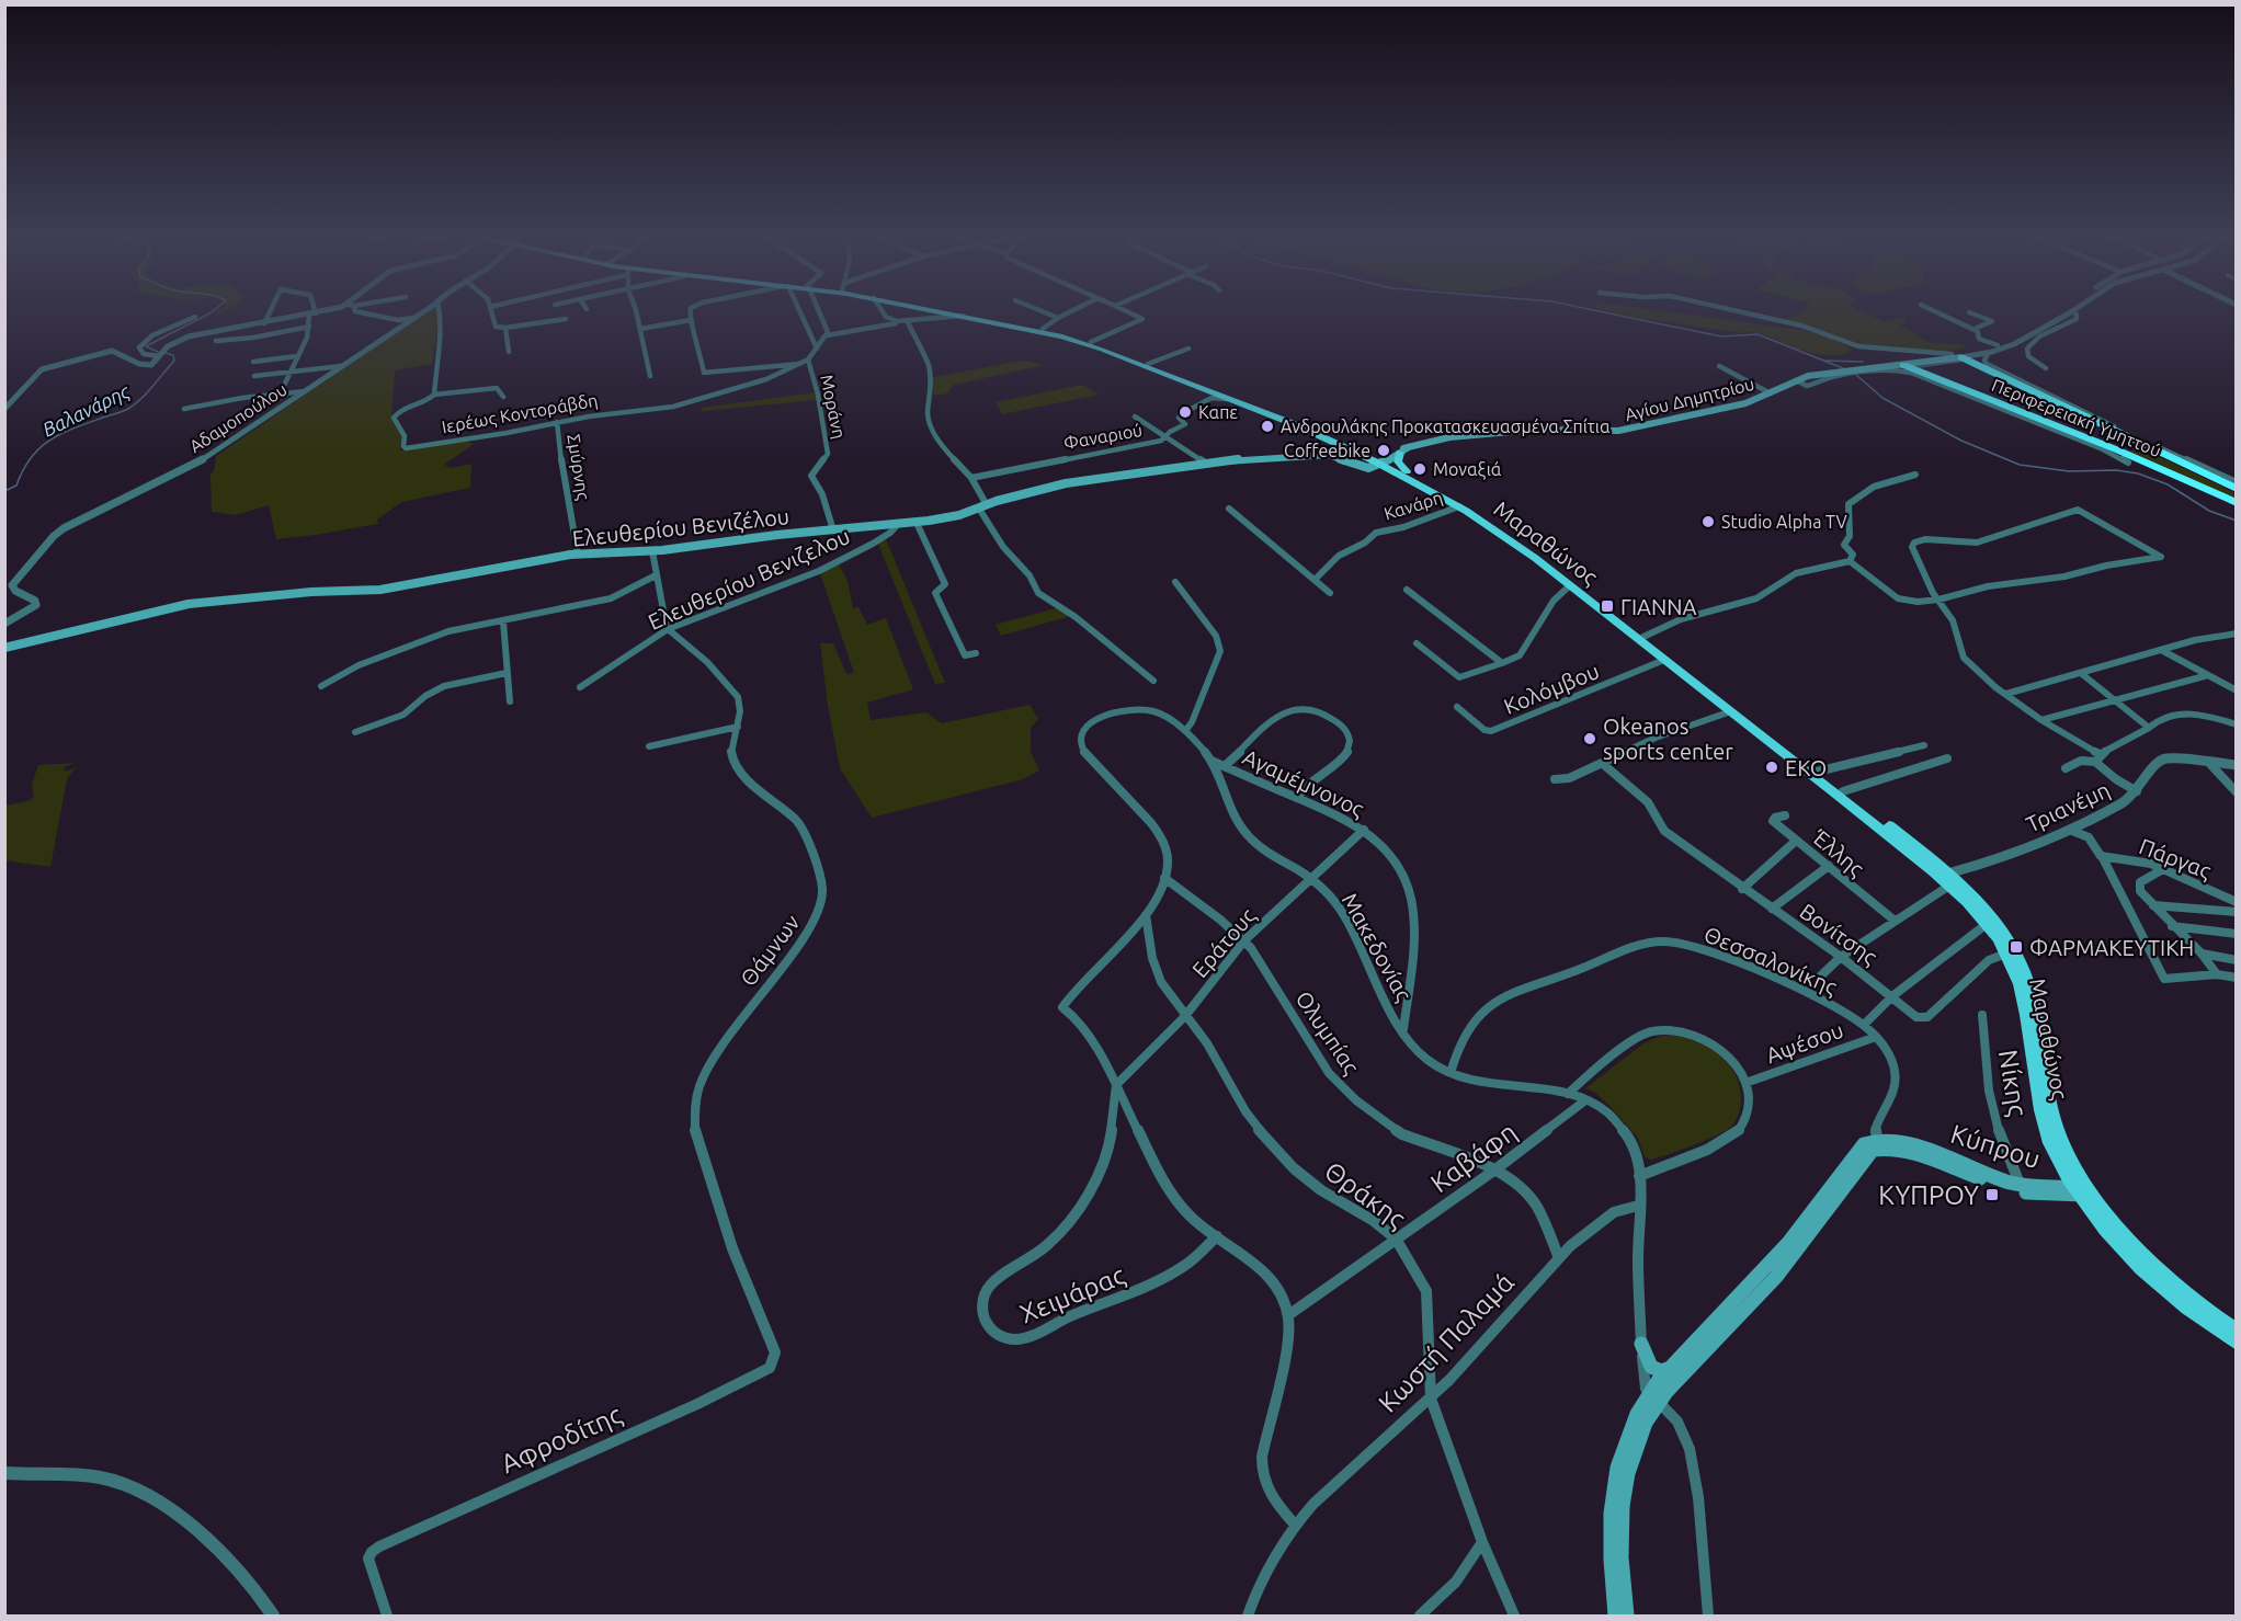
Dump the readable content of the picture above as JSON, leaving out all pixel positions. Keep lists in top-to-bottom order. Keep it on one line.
{"streets":{"highway":["Περιφερειακή Υμηττού"],"main road":["Αγίου Δημητρίου","Ελευθερίου Βενιζέλου","Μαραθώνος","Κύπρου"],"street":["Μοράνη","Ιερέως Κοντοράβδη","Αδαμοπούλου","Φαναριού","Σμύρνης","Κανάρη","Ελευθερίου Βενιζελου","Κολόμβου","Αγαμέμνονος","Τριανέμη","Έλλης","Πάργας","Βονίτσης","Εράτους","Μακεδονίας","Θάμνων","Θεσσαλονίκης","Ολυμπίας","Αψέσου","Νίκης","Καβάφη","Θράκης","Χειμάρας","Κωστή Παλαμά","Αφροδίτης"]},"crossings":[["Αγίου Δημητρίου","Περιφερειακή Υμηττού"],["Αγίου Δημητρίου","Μαραθώνος"],["Μοράνη","Ιερέως Κοντοράβδη"],["Μοράνη","Ελευθερίου Βενιζέλου"],["Ιερέως Κοντοράβδη","Σμύρνης"],["Σμύρνης","Ελευθερίου Βενιζέλου"],["Κανάρη","Μαραθώνος"],["Ελευθερίου Βενιζέλου","Μαραθώνος"],["Ελευθερίου Βενιζέλου","Ελευθερίου Βενιζελου"],["Μαραθώνος","Κολόμβου"],["Μαραθώνος","Τριανέμη"],["Μαραθώνος","Βονίτσης"],["Μαραθώνος","Κύπρου"],["Ελευθερίου Βενιζελου","Θάμνων"],["Αγαμέμνονος","Εράτους"],["Αγαμέμνονος","Μακεδονίας"],["Εράτους","Μακεδονίας"],["Εράτους","Ολυμπίας"],["Εράτους","Θράκης"],["Εράτους","Χειμάρας"],["Μακεδονίας","Θεσσαλονίκης"],["Μακεδονίας","Ολυμπίας"],["Μακεδονίας","Καβάφη"],["Μακεδονίας","Θράκης"],["Μακεδονίας","Χειμάρας"],["Μακεδονίας","Κωστή Παλαμά"],["Θάμνων","Αφροδίτης"],["Θεσσαλονίκης","Αψέσου"],["Θεσσαλονίκης","Κύπρου"],["Ολυμπίας","Καβάφη"],["Ολυμπίας","Κωστή Παλαμά"],["Νίκης","Κύπρου"],["Καβάφη","Θράκης"],["Θράκης","Κωστή Παλαμά"]],"water":["Βαλανάρης"],"places":{"other":["Καπε","Ανδρουλάκης Προκατασκευασμένα Σπίτια","Coffeebike","Μοναξιά","Studio Alpha TV","Okeanos sports center","EKO"],"transit":["ΓΙΑΝΝΑ","ΦΑΡΜΑΚΕΥΤΙΚΗ","ΚΥΠΡΟΥ"]}}
